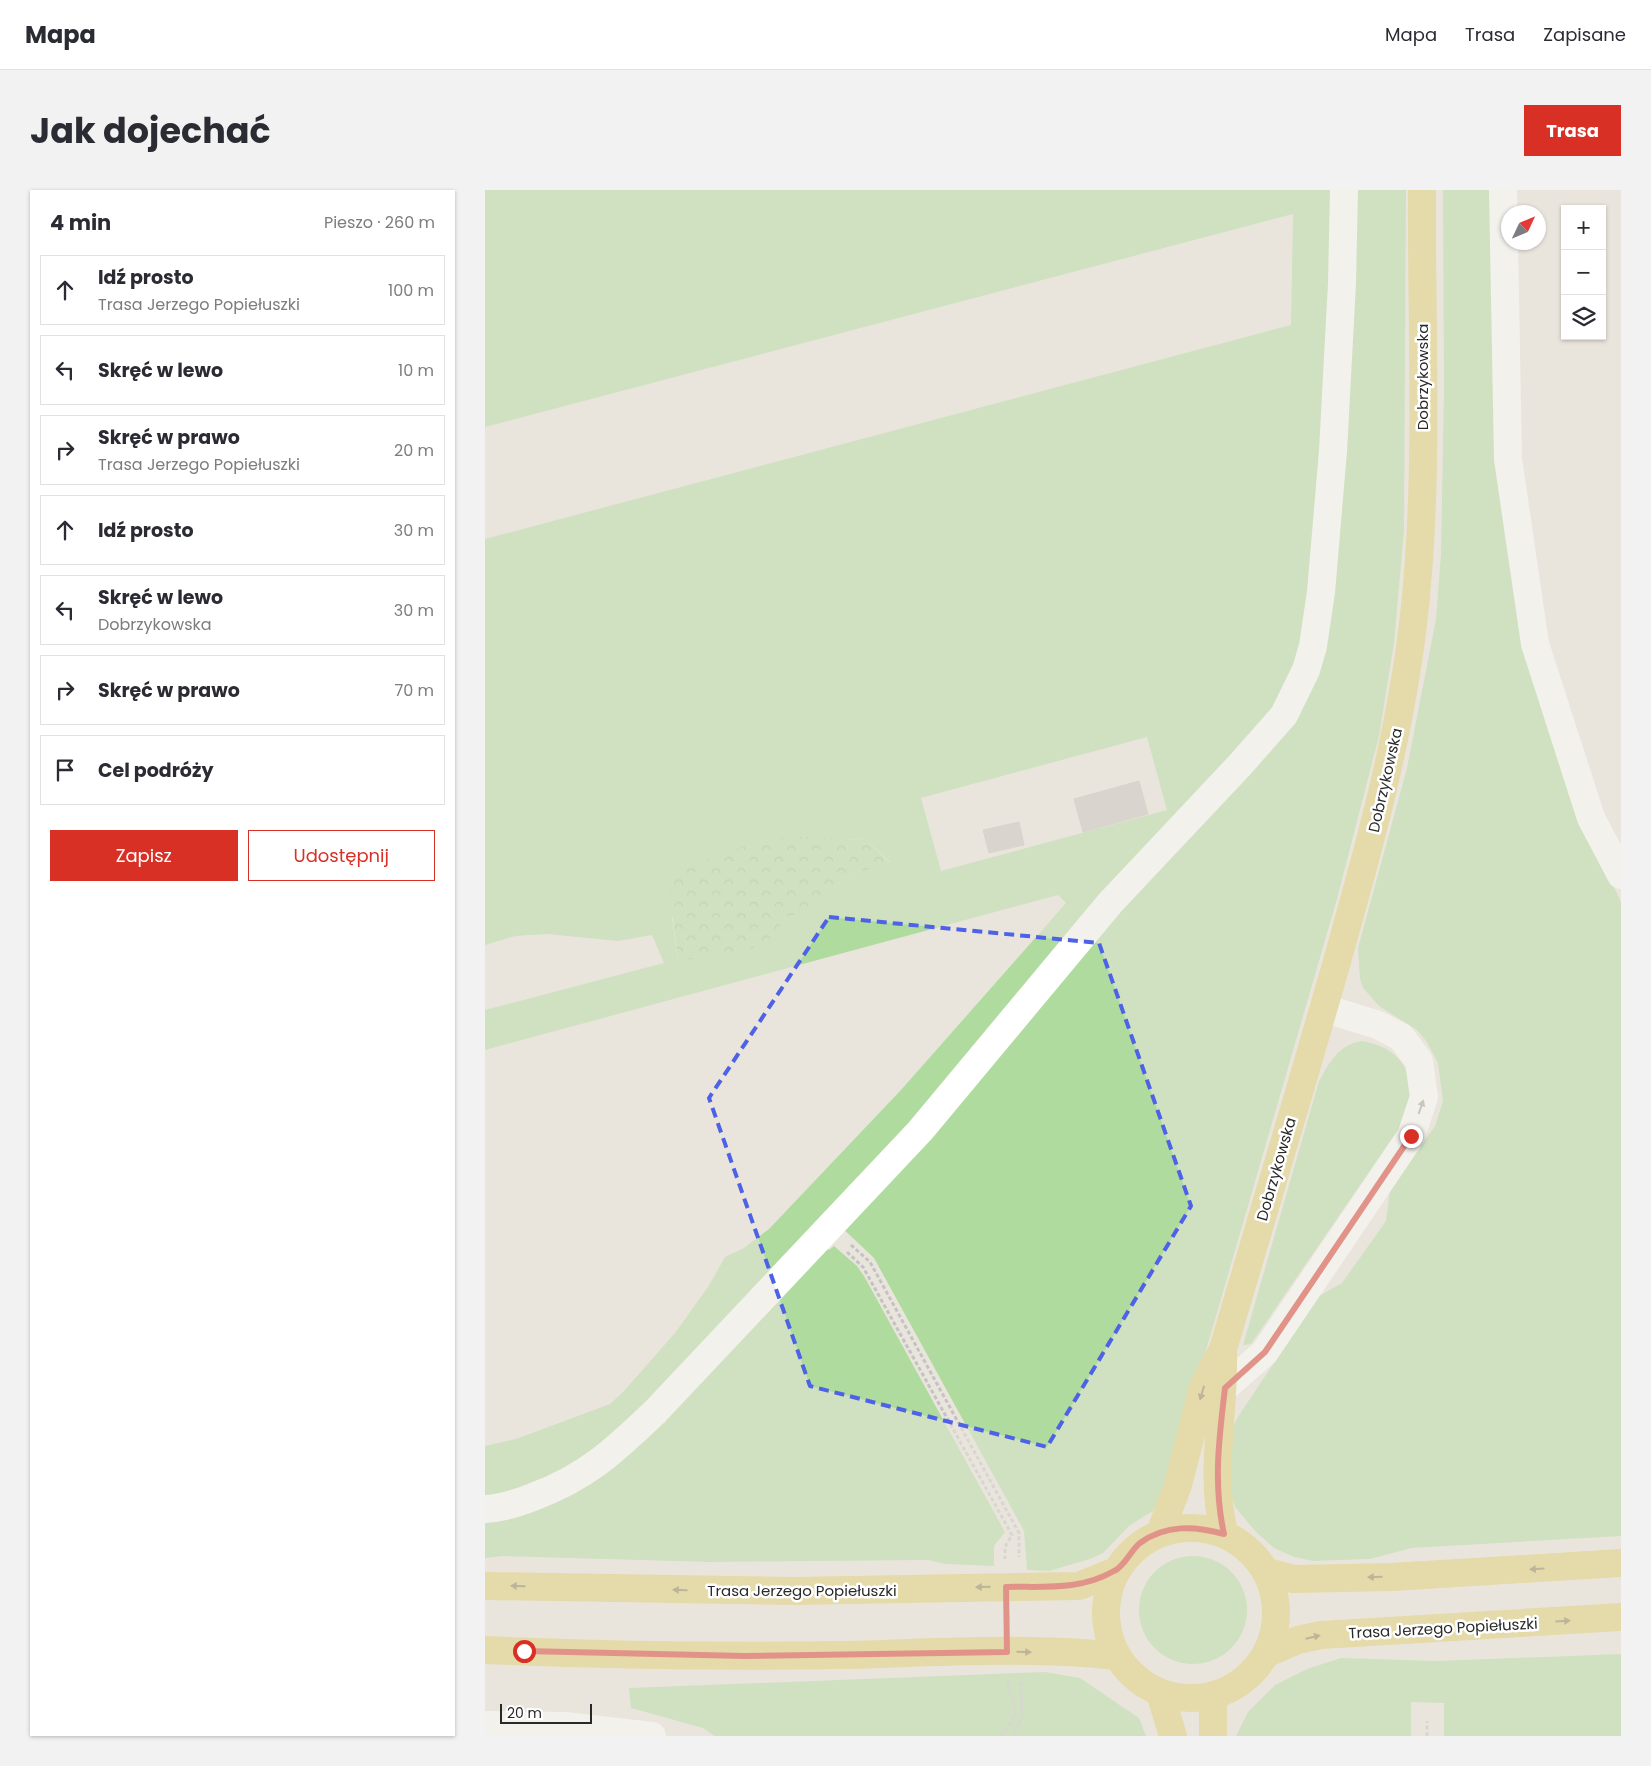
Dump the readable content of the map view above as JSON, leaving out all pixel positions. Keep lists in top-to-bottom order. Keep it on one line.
{"streets":{"main road":["Dobrzykowska","Trasa Jerzego Popiełuszki"]},"crossings":[["Dobrzykowska","Trasa Jerzego Popiełuszki"]],"scale_bar":"20 m","north":"top right","page":{"header":"Mapa","nav":["Mapa","Trasa","Zapisane"],"title":"Jak dojechać","buttons":["Trasa",["Zapisz","Udostępnij"]],"heading":["4 min","Pieszo · 260 m"],"map_buttons":["+","−"],"list":[["Idź prosto","Trasa Jerzego Popiełuszki","100 m"],["Skręć w lewo","10 m"],["Skręć w prawo","Trasa Jerzego Popiełuszki","20 m"],["Idź prosto","30 m"],["Skręć w lewo","Dobrzykowska","30 m"],["Skręć w prawo","70 m"],"Cel podróży"],"scale":"20 m"}}
